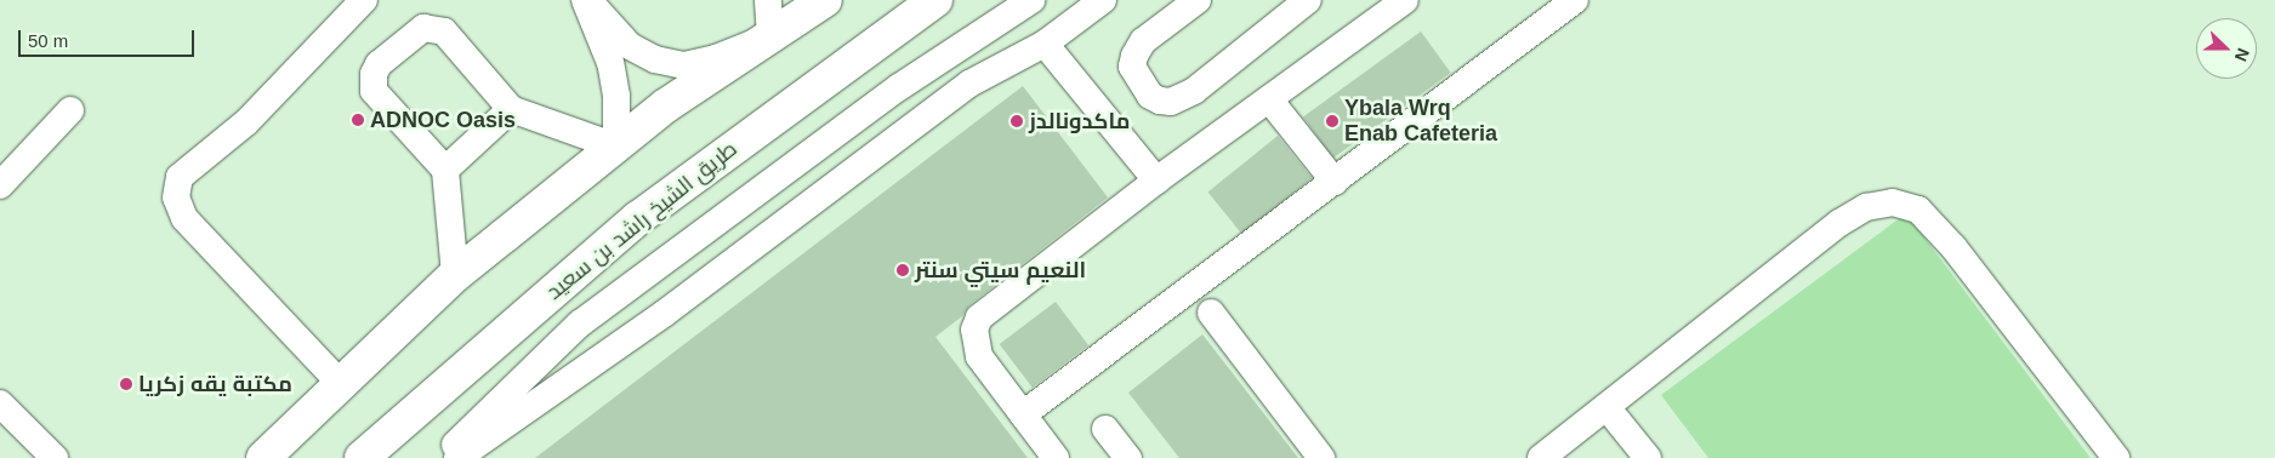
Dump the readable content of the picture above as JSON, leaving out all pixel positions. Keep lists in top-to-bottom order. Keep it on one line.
{"streets":{"main road":["طريق الشيخ راشد بن سعيد"]},"places":["ADNOC Oasis","ماكدونالدز","Ybala Wrq Enab Cafeteria","النعيم سيتي سنتر","مكتبة يقه زكريا"],"scale_bar":"50 m","north":"right"}
